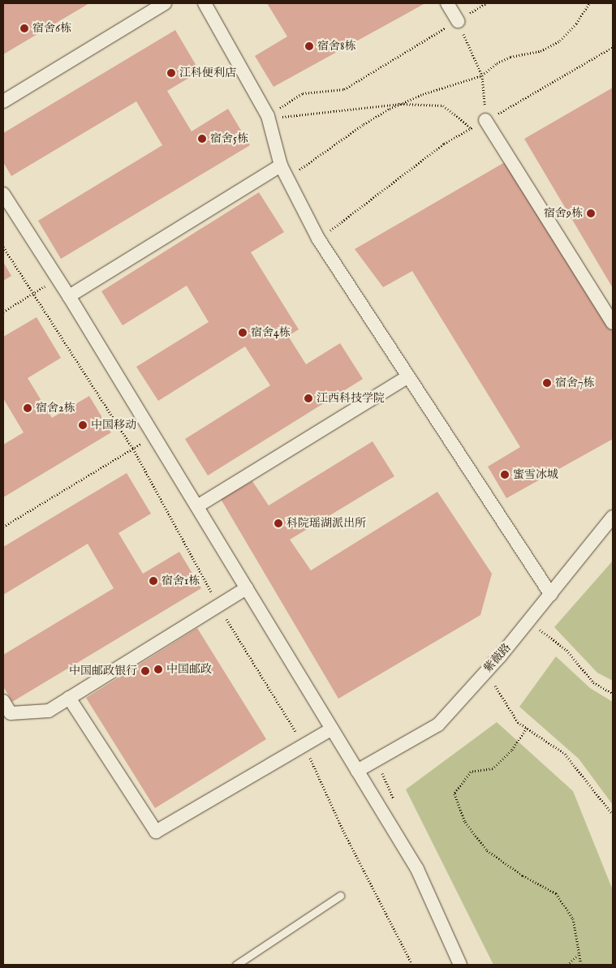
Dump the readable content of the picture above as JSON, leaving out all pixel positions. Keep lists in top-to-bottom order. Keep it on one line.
{"streets":{"street":["紫薇路"]},"places":["宿舍6栋","宿舍8栋","江科便利店","宿舍5栋","宿舍9栋","宿舍4栋","宿舍7栋","江西科技学院","宿舍2栋","中国移动","蜜雪冰城","科院瑶湖派出所","宿舍1栋","中国邮政","中国邮政银行"]}
